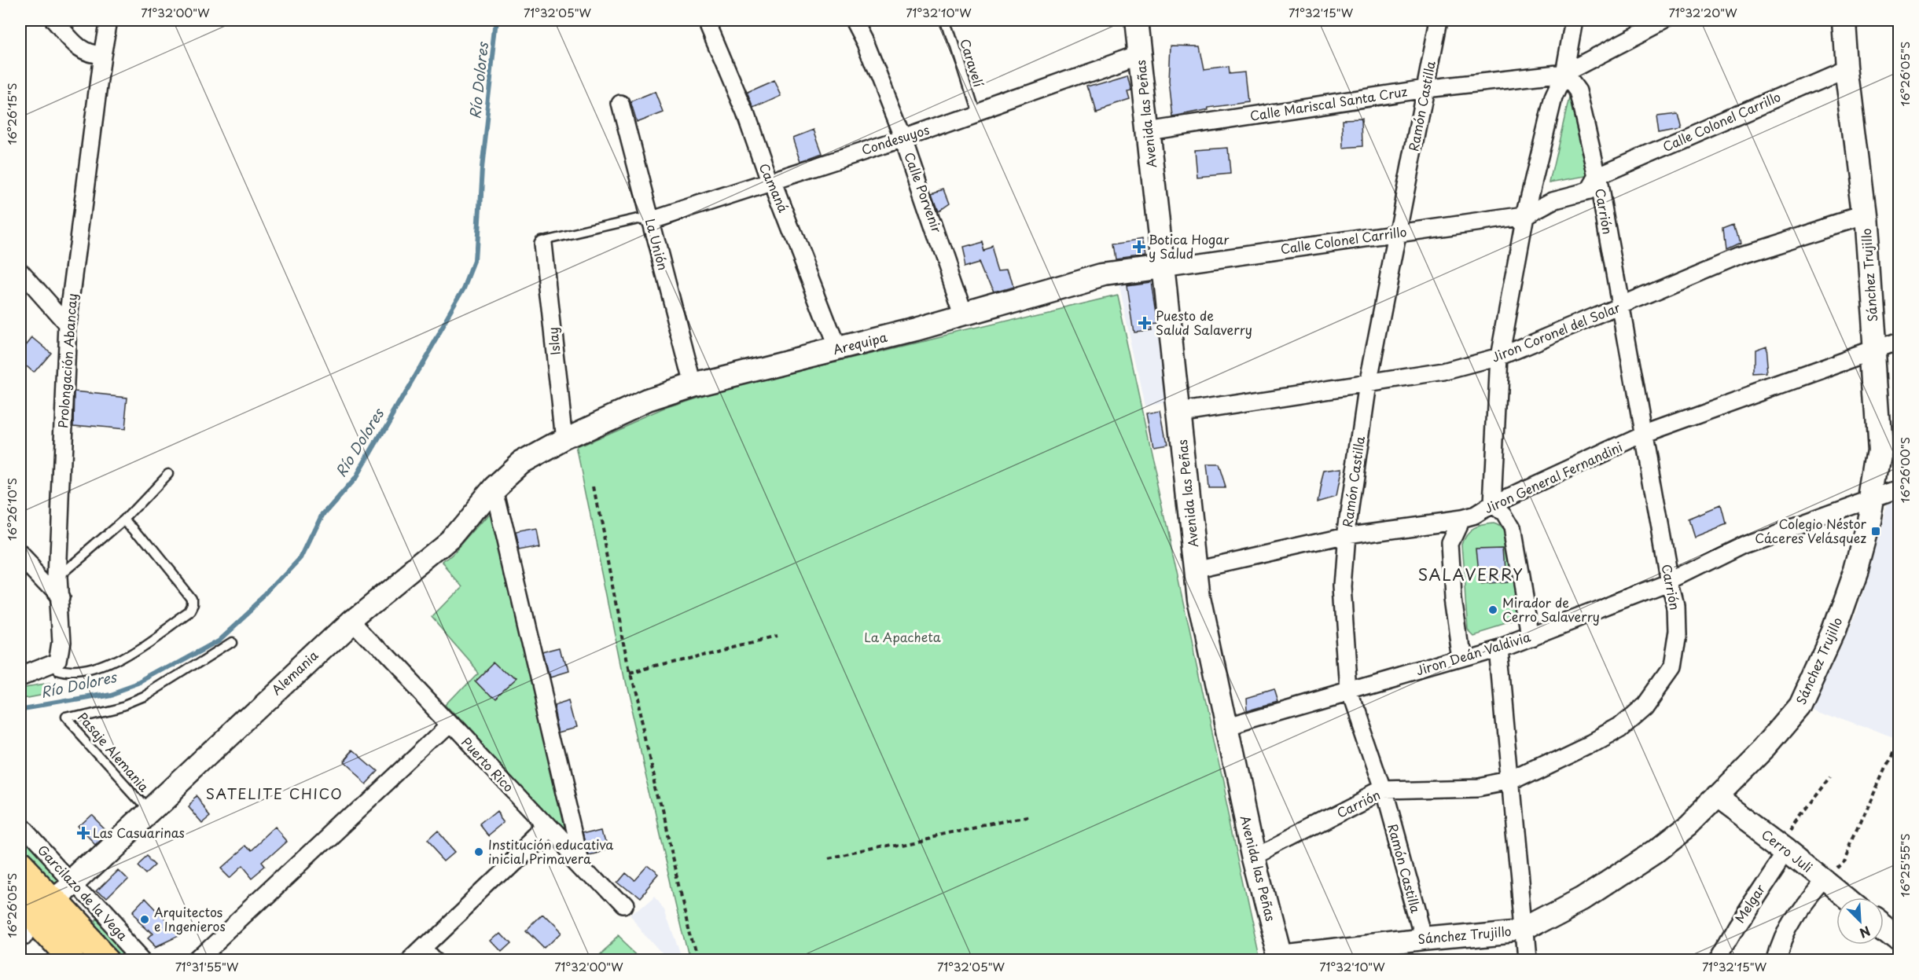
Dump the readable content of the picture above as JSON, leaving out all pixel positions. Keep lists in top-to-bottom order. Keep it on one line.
{"streets":{"street":["Calle Mariscal Santa Cruz","Ramón Castilla","Avenida las Peñas","Calle Colonel Carrillo","Condesuyos","Camaná","Calle Porvenir","Carrión","La Unión","Sánchez Trujillo","Jiron Coronel del Solar","Islay","Arequipa","Prolongación Abancay","Jiron General Fernandini","Jiron Deán Valdivia","Alemania","Puerto Rico","Cerro Juli","Garcilazo de la Vega","Melgar"],"lane":["Caravelí","Pasaje Alemania"]},"crossings":[["Caravelí","Condesuyos"],["Calle Mariscal Santa Cruz","Ramón Castilla"],["Calle Mariscal Santa Cruz","Avenida las Peñas"],["Calle Mariscal Santa Cruz","Carrión"],["Ramón Castilla","Calle Colonel Carrillo"],["Ramón Castilla","Carrión"],["Ramón Castilla","Sánchez Trujillo"],["Ramón Castilla","Jiron Coronel del Solar"],["Ramón Castilla","Jiron General Fernandini"],["Ramón Castilla","Jiron Deán Valdivia"],["Avenida las Peñas","Calle Colonel Carrillo"],["Avenida las Peñas","Condesuyos"],["Avenida las Peñas","Carrión"],["Avenida las Peñas","Sánchez Trujillo"],["Avenida las Peñas","Jiron Coronel del Solar"],["Avenida las Peñas","Arequipa"],["Avenida las Peñas","Jiron General Fernandini"],["Avenida las Peñas","Jiron Deán Valdivia"],["Calle Colonel Carrillo","Carrión"],["Calle Colonel Carrillo","Sánchez Trujillo"],["Calle Colonel Carrillo","Arequipa"],["Condesuyos","Camaná"],["Condesuyos","Calle Porvenir"],["Condesuyos","La Unión"],["Camaná","Arequipa"],["Calle Porvenir","Arequipa"],["Carrión","Jiron Coronel del Solar"],["Carrión","Jiron General Fernandini"],["Carrión","Jiron Deán Valdivia"],["La Unión","Arequipa"],["Sánchez Trujillo","Jiron Coronel del Solar"],["Sánchez Trujillo","Jiron General Fernandini"],["Sánchez Trujillo","Jiron Deán Valdivia"],["Sánchez Trujillo","Cerro Juli"],["Islay","Arequipa"],["Islay","Alemania"],["Arequipa","Alemania"],["Alemania","Pasaje Alemania"],["Alemania","Puerto Rico"],["Alemania","Garcilazo de la Vega"],["Cerro Juli","Melgar"]],"districts":["SALAVERRY","SATELITE CHICO"],"water":["Río Dolores"],"parks":["La Apacheta"],"places":{"health":["Botica Hogar y Salud","Puesto de Salud Salaverry","Las Casuarinas"],"transit":["Colegio Néstor Cáceres Velásquez"],"other":["Mirador de Cerro Salaverry","Institución educativa inicial Primavera","Arquitectos e Ingenieros"]},"north":"bottom right","coordinates":["71°32'00\"W","71°32'05\"W","71°32'10\"W","71°32'15\"W","71°32'20\"W","16°26'05\"S","16°26'15\"S","16°26'00\"S","16°26'10\"S","16°25'55\"S","71°31'55\"W"]}
